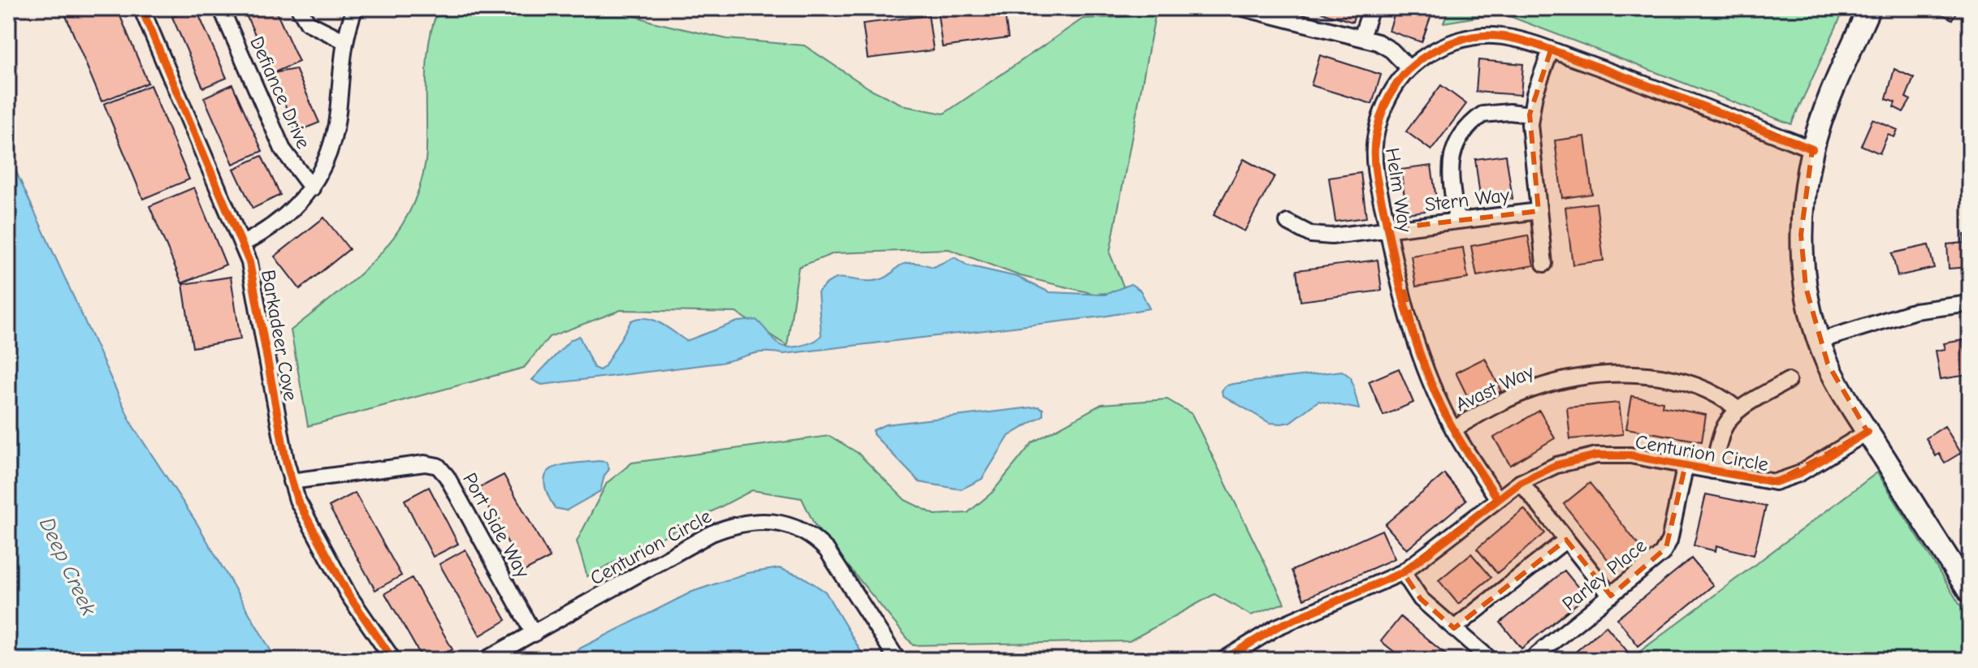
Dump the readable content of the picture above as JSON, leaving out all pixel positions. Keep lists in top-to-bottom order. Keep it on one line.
{"streets":{"street":["Defiance Drive","Helm Way","Stern Way","Barkadeer Cove","Avast Way","Centurion Circle","Port Side Way","Parley Place"]},"crossings":[["Helm Way","Stern Way"],["Helm Way","Avast Way"],["Helm Way","Centurion Circle"],["Barkadeer Cove","Port Side Way"],["Centurion Circle","Port Side Way"],["Centurion Circle","Parley Place"]],"water":["Deep Creek"]}
